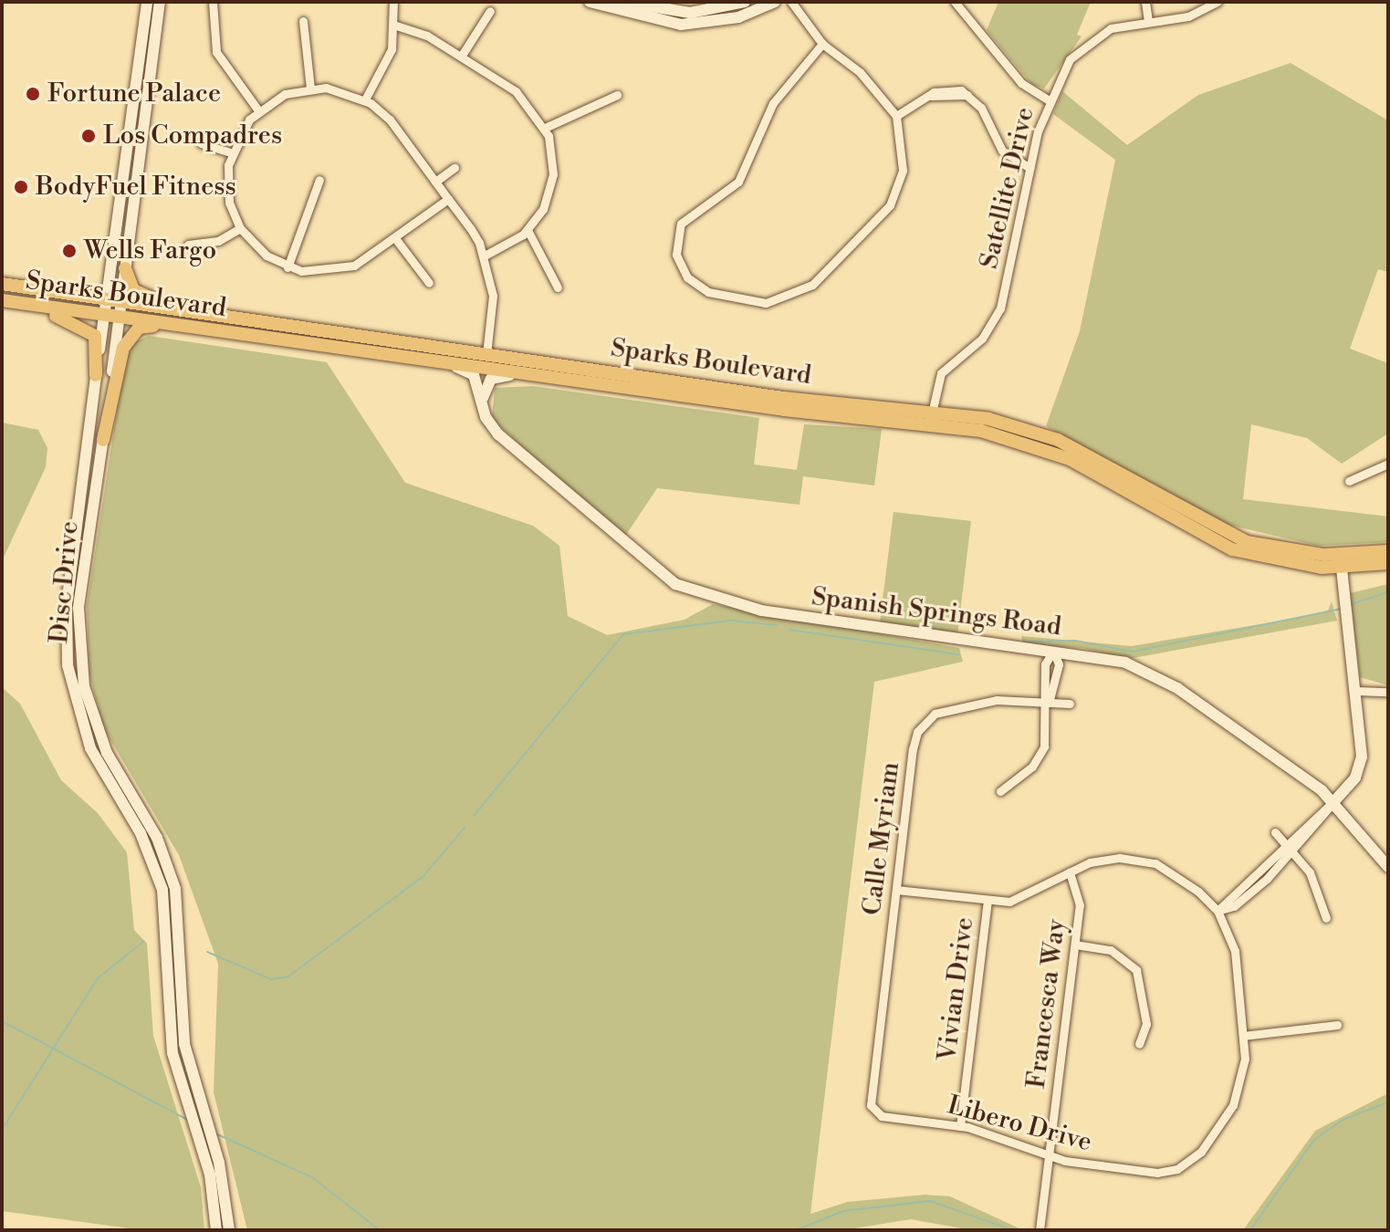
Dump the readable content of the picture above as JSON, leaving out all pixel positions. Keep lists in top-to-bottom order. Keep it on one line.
{"streets":{"main road":["Sparks Boulevard","Disc Drive","Spanish Springs Road"],"street":["Satellite Drive","Calle Myriam","Vivian Drive","Francesca Way","Libero Drive"]},"crossings":[["Satellite Drive","Sparks Boulevard"],["Sparks Boulevard","Disc Drive"],["Sparks Boulevard","Spanish Springs Road"],["Calle Myriam","Libero Drive"],["Vivian Drive","Libero Drive"],["Francesca Way","Libero Drive"]],"places":["Fortune Palace","Los Compadres","BodyFuel Fitness","Wells Fargo"]}
